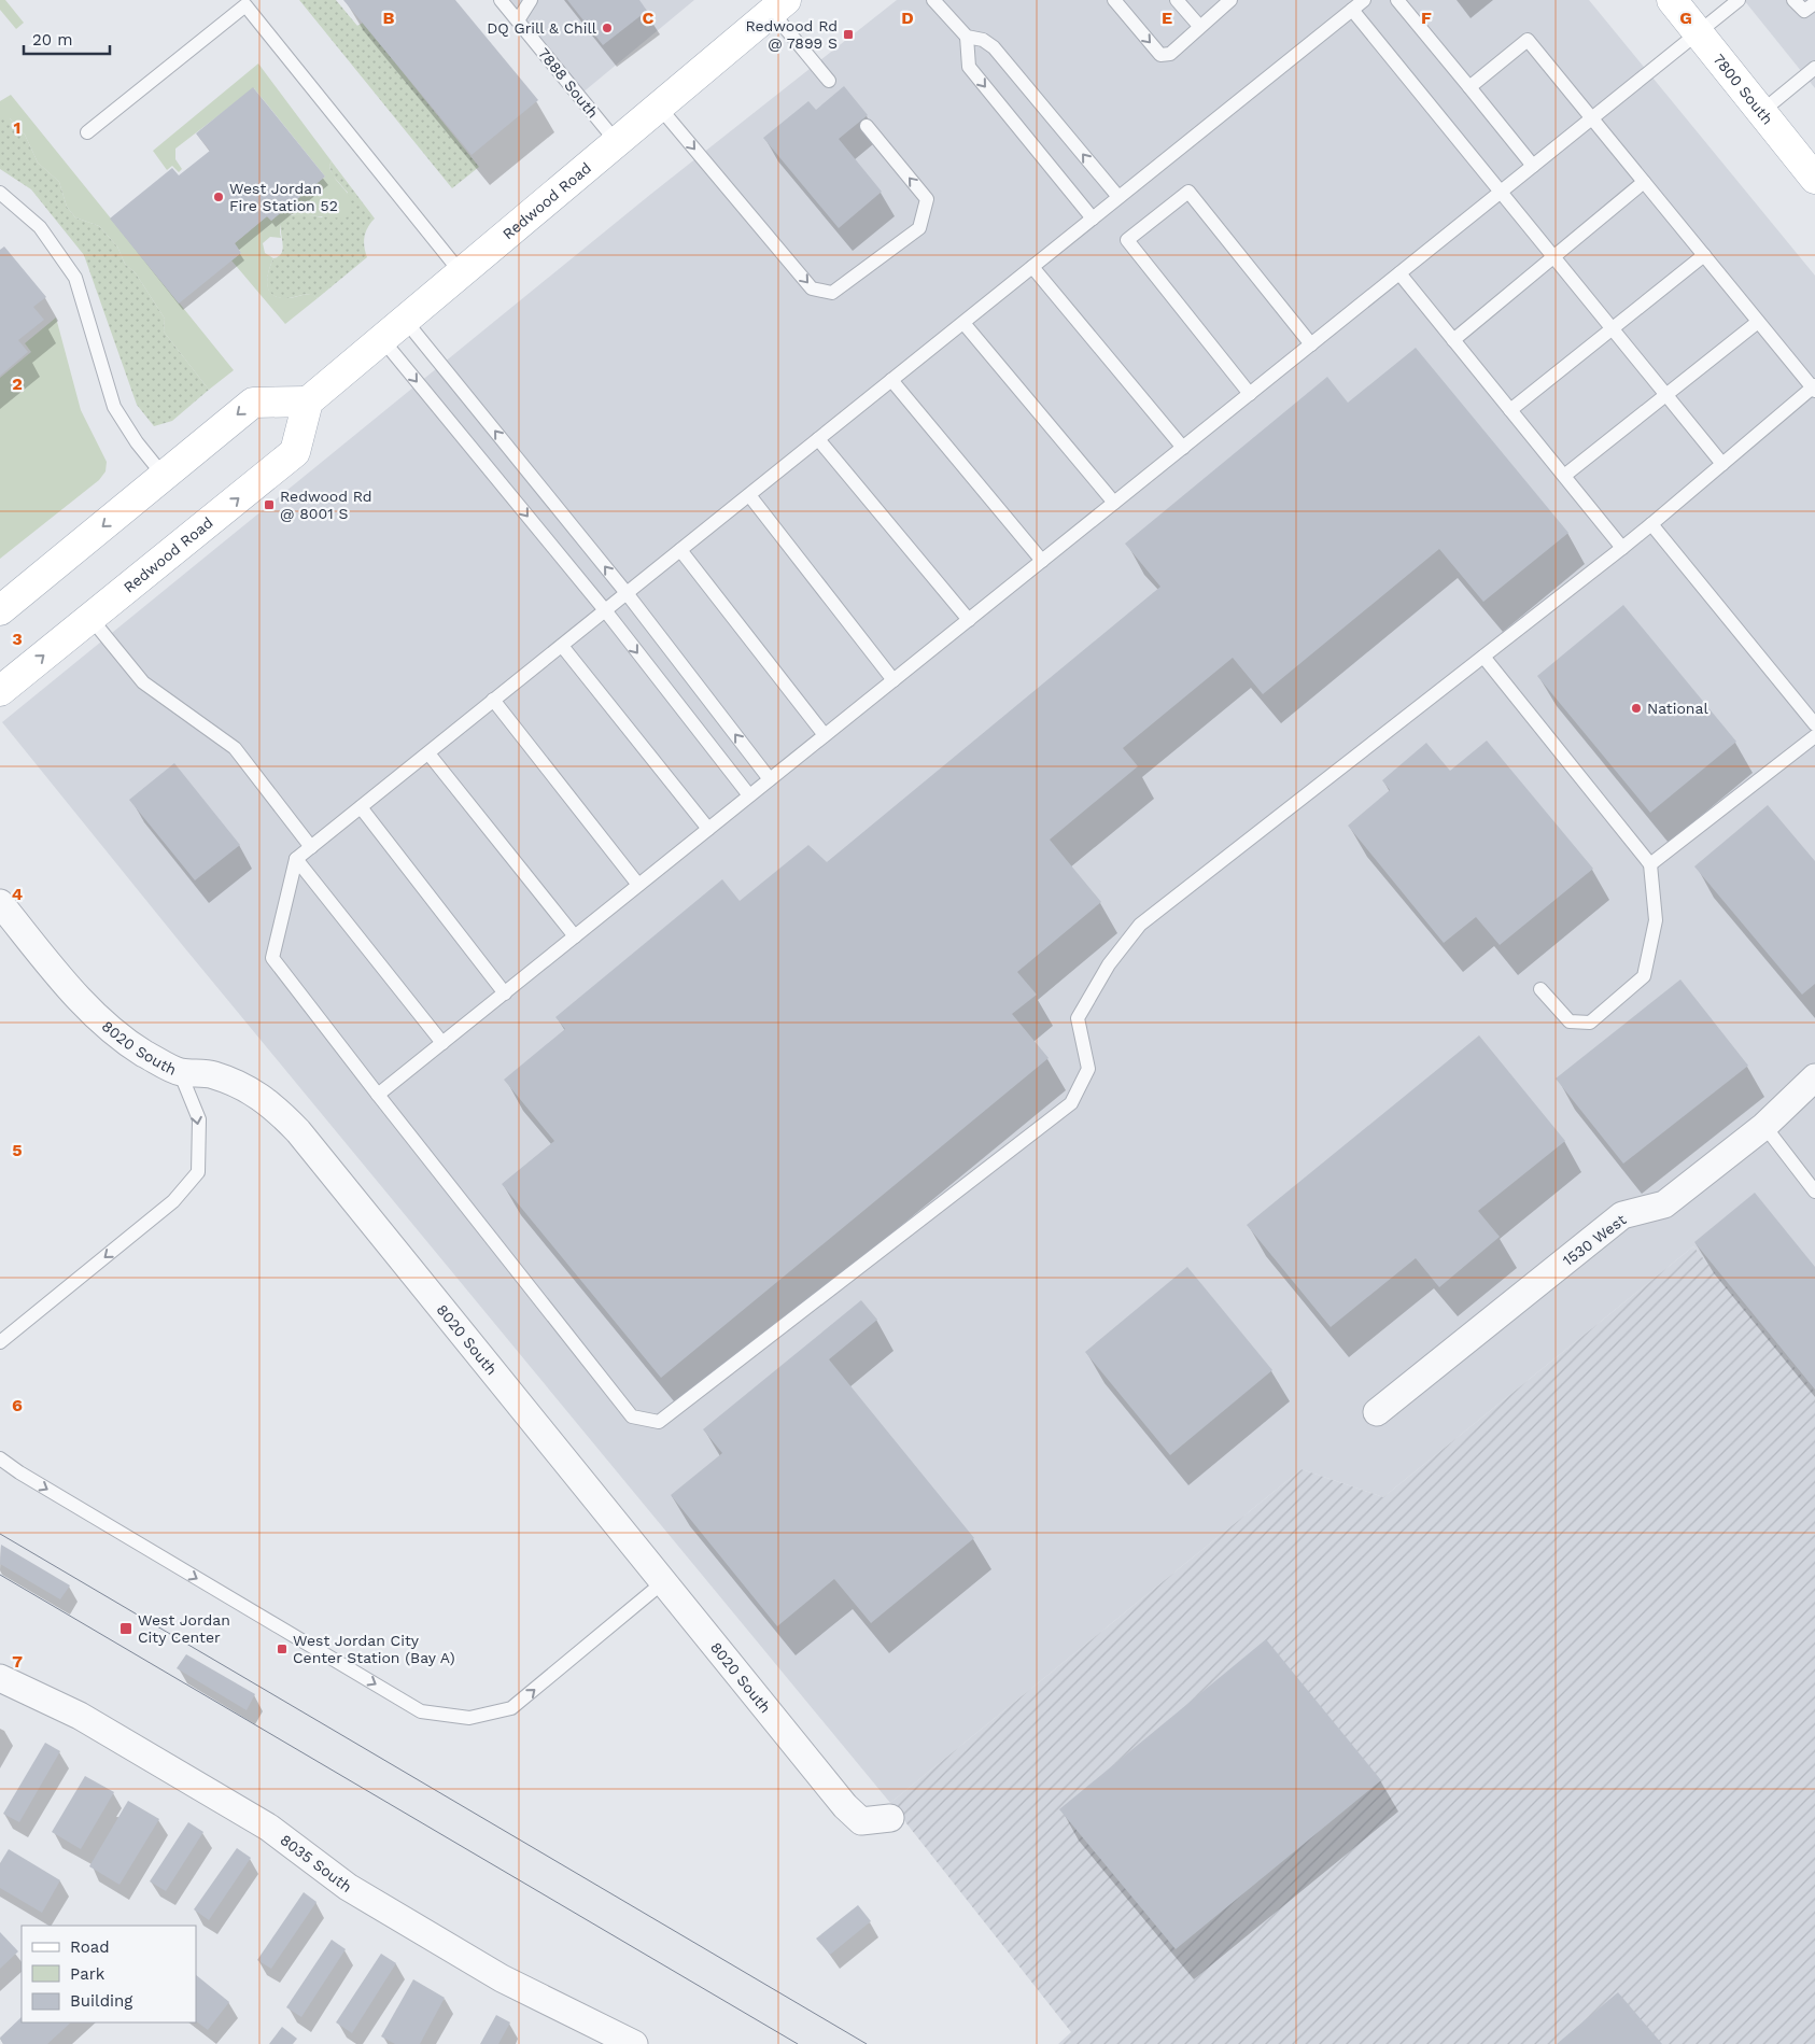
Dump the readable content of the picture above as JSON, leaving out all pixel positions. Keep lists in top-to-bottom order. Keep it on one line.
{"streets":{"main road":["7800 South","Redwood Road"],"street":["8020 South","1530 West","8035 South"],"lane":["7888 South"]},"crossings":[["7888 South","Redwood Road"]],"places":{"other":["DQ Grill & Chill","West Jordan Fire Station 52","National"],"transit":["Redwood Rd @ 7899 S","Redwood Rd @ 8001 S","West Jordan City Center","West Jordan City Center Station (Bay A)"]},"legend":["Road","Park","Building"],"scale_bar":"20 m","grid":{"columns":["B","C","D","E","F","G"],"rows":["1","2","3","4","5","6","7"]}}
